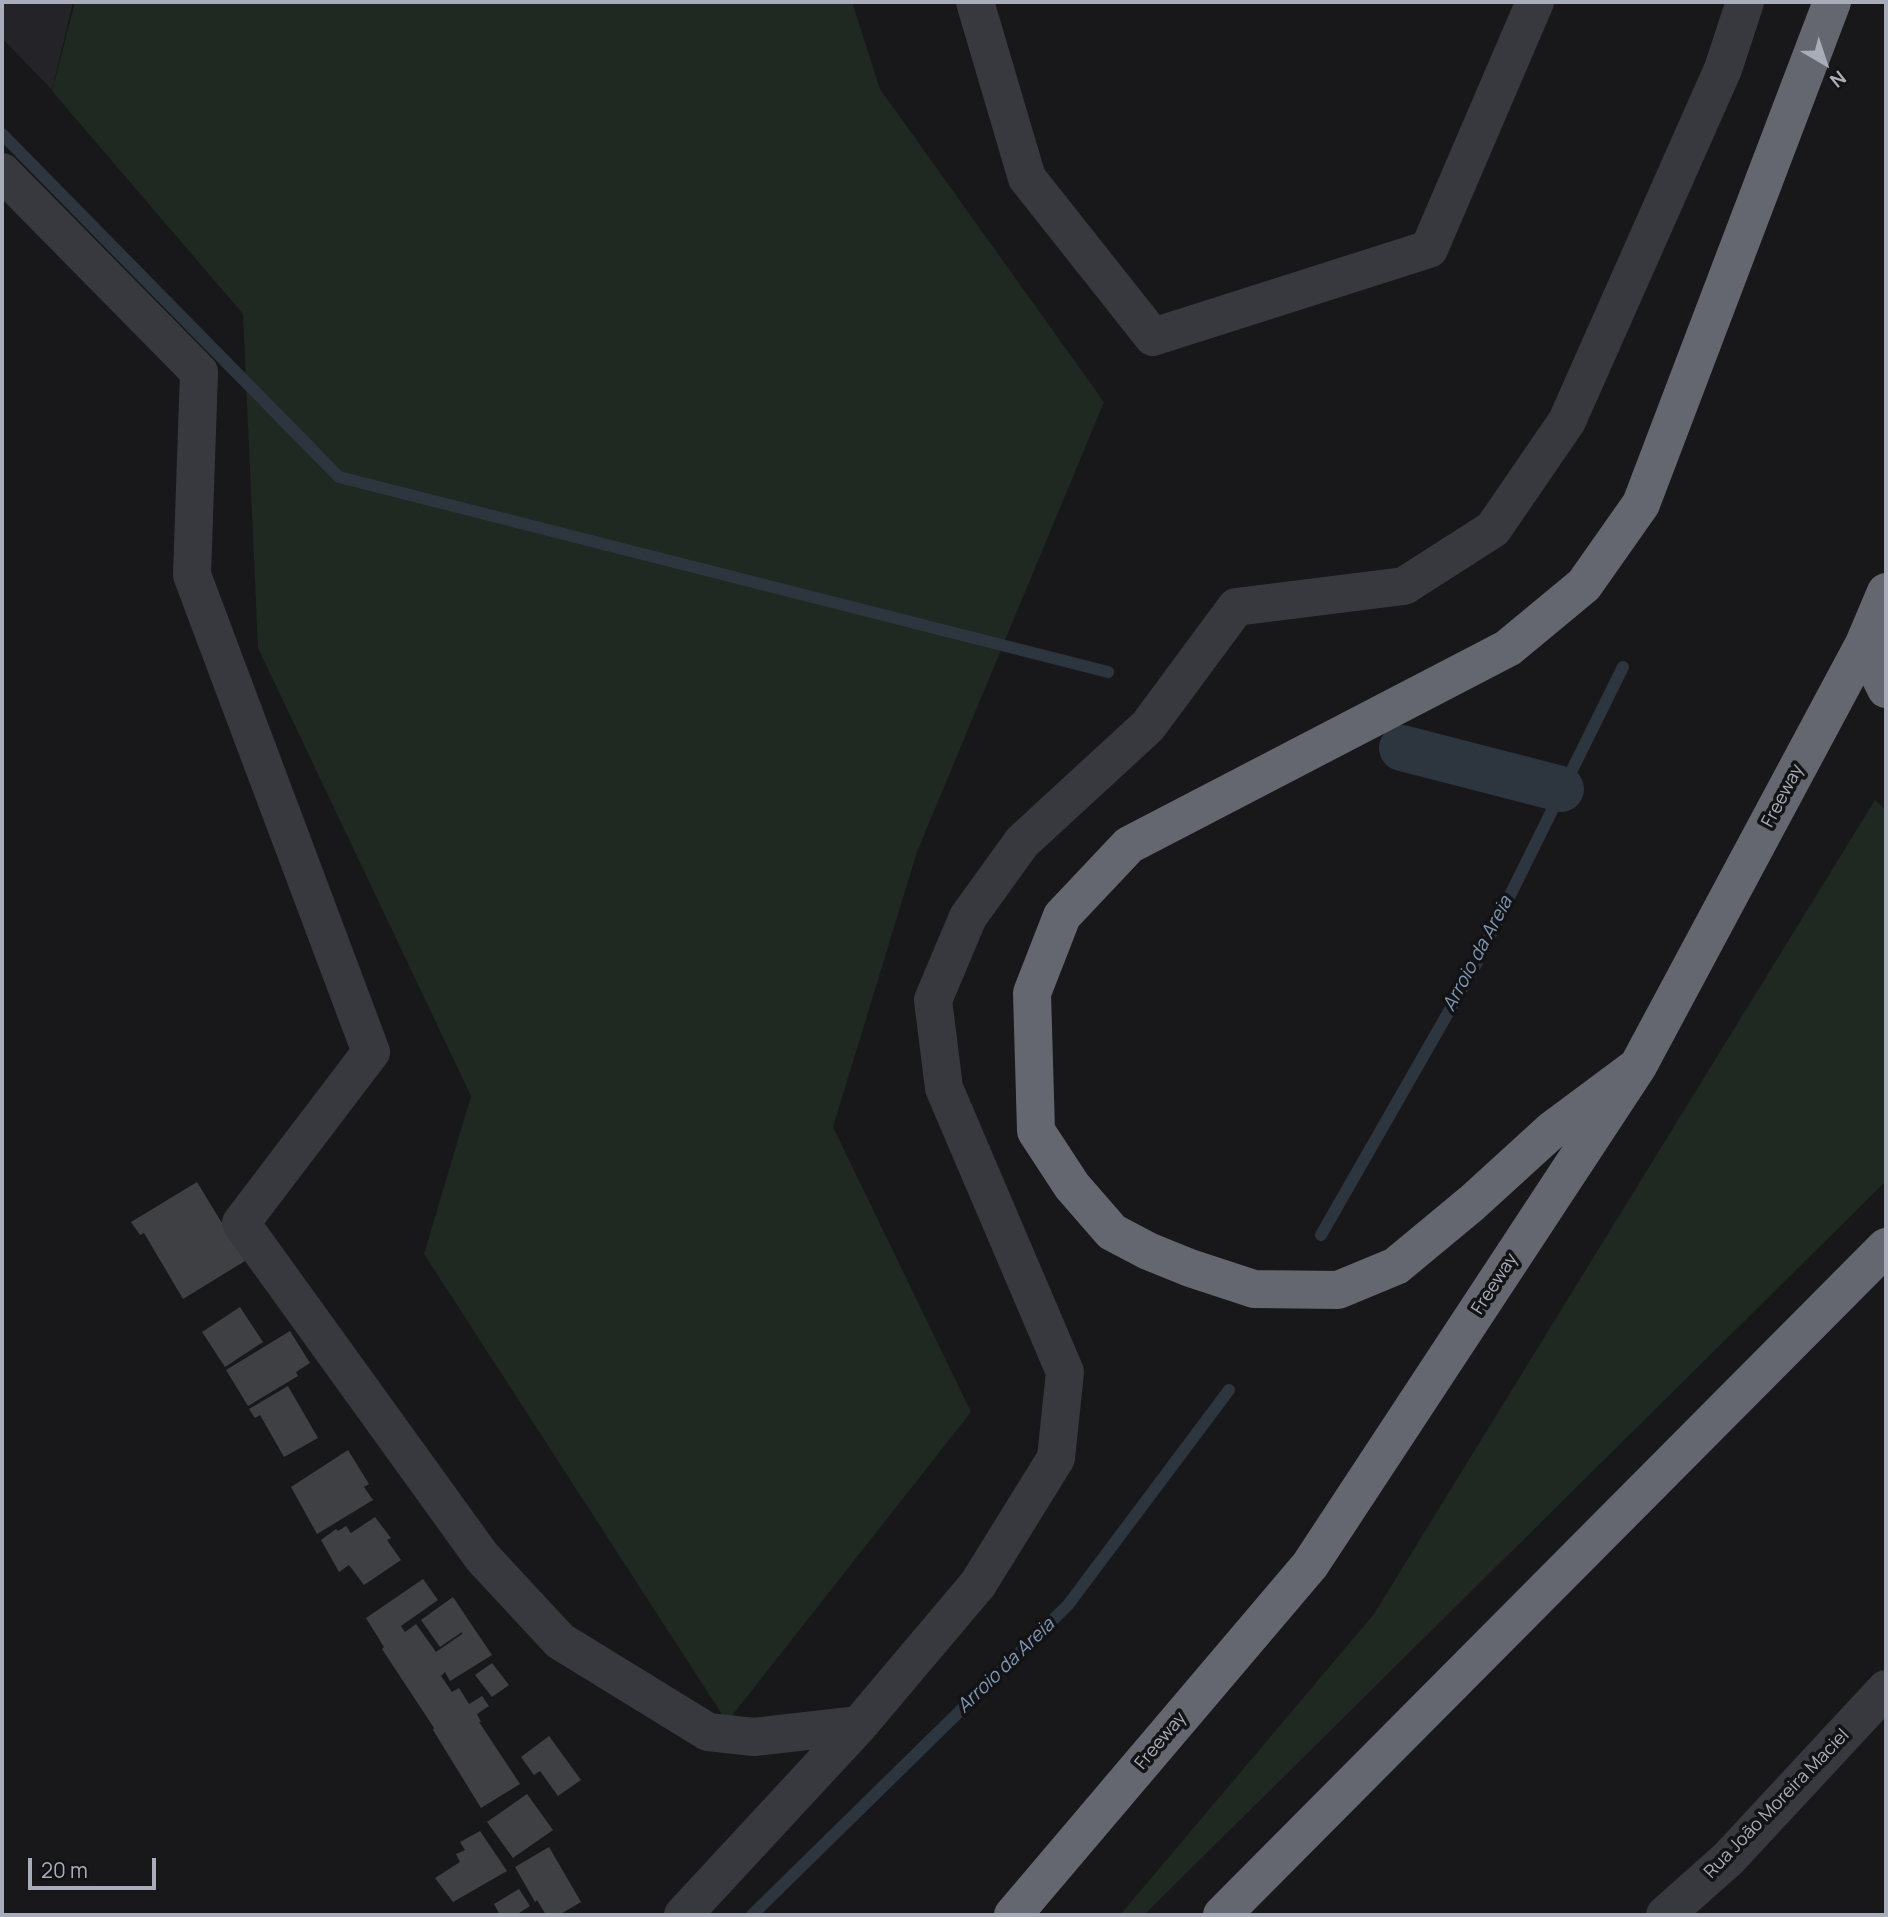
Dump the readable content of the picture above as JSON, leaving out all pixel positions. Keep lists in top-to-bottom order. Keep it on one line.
{"streets":{"highway":["Freeway"],"street":["Rua João Moreira Maciel"]},"water":["Arroio da Areia"],"scale_bar":"20 m","north":"bottom right"}
